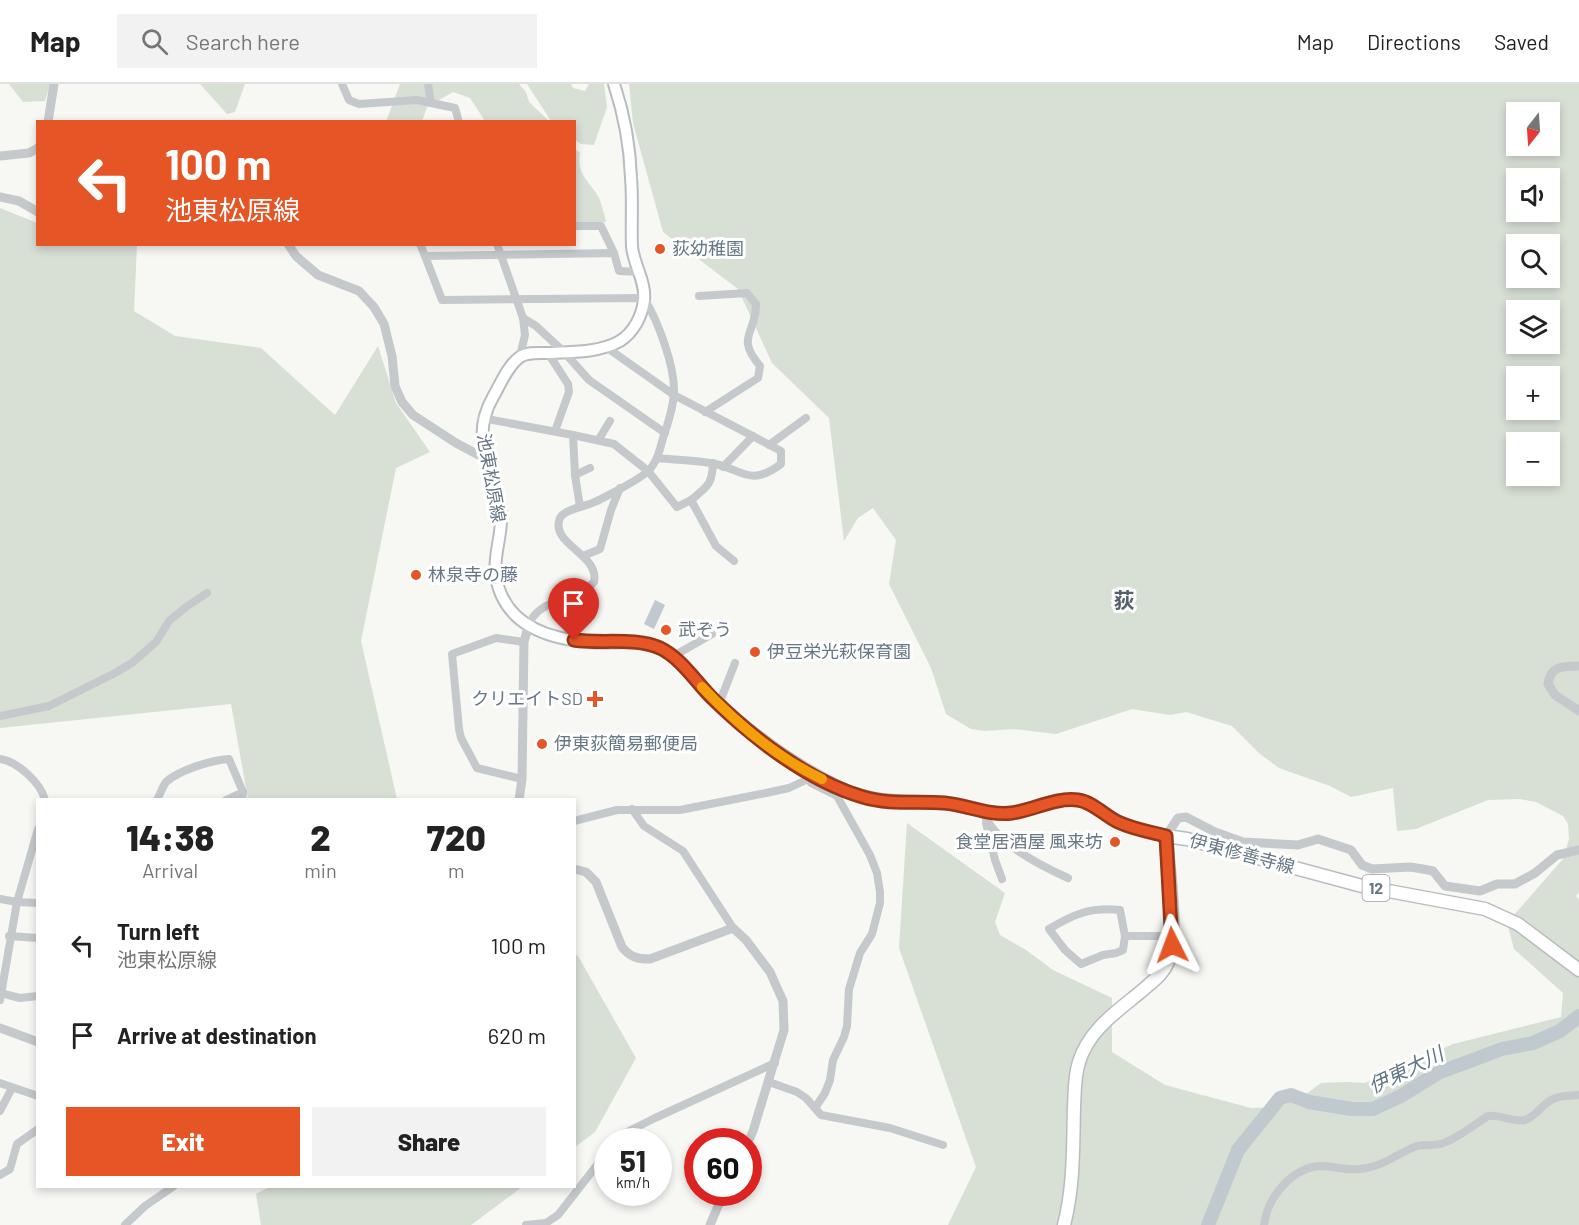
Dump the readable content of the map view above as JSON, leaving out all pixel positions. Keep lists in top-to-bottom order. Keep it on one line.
{"streets":{"main road":["池東松原線","伊東修善寺線","12"]},"crossings":[["池東松原線","伊東修善寺線"]],"districts":["荻"],"water":["伊東大川"],"places":{"other":["荻幼稚園","林泉寺の藤","武ぞう","伊豆栄光萩保育園","伊東荻簡易郵便局","食堂居酒屋 風来坊"],"health":["クリエイトSD"]},"north":"bottom","page":{"header":"Map","search":"Search here","nav":["Map","Directions","Saved"],"map_buttons":["+","−"],"turn":["100 m","池東松原線"],"eta":["14:38","Arrival","2","min","720","m"],"list":[{"name":"Turn left","note":"池東松原線","value":"100 m"},{"name":"Arrive at destination","value":"620 m"}],"buttons":["Exit","Share"],"speed":"51 km/h","limit":"60"}}
